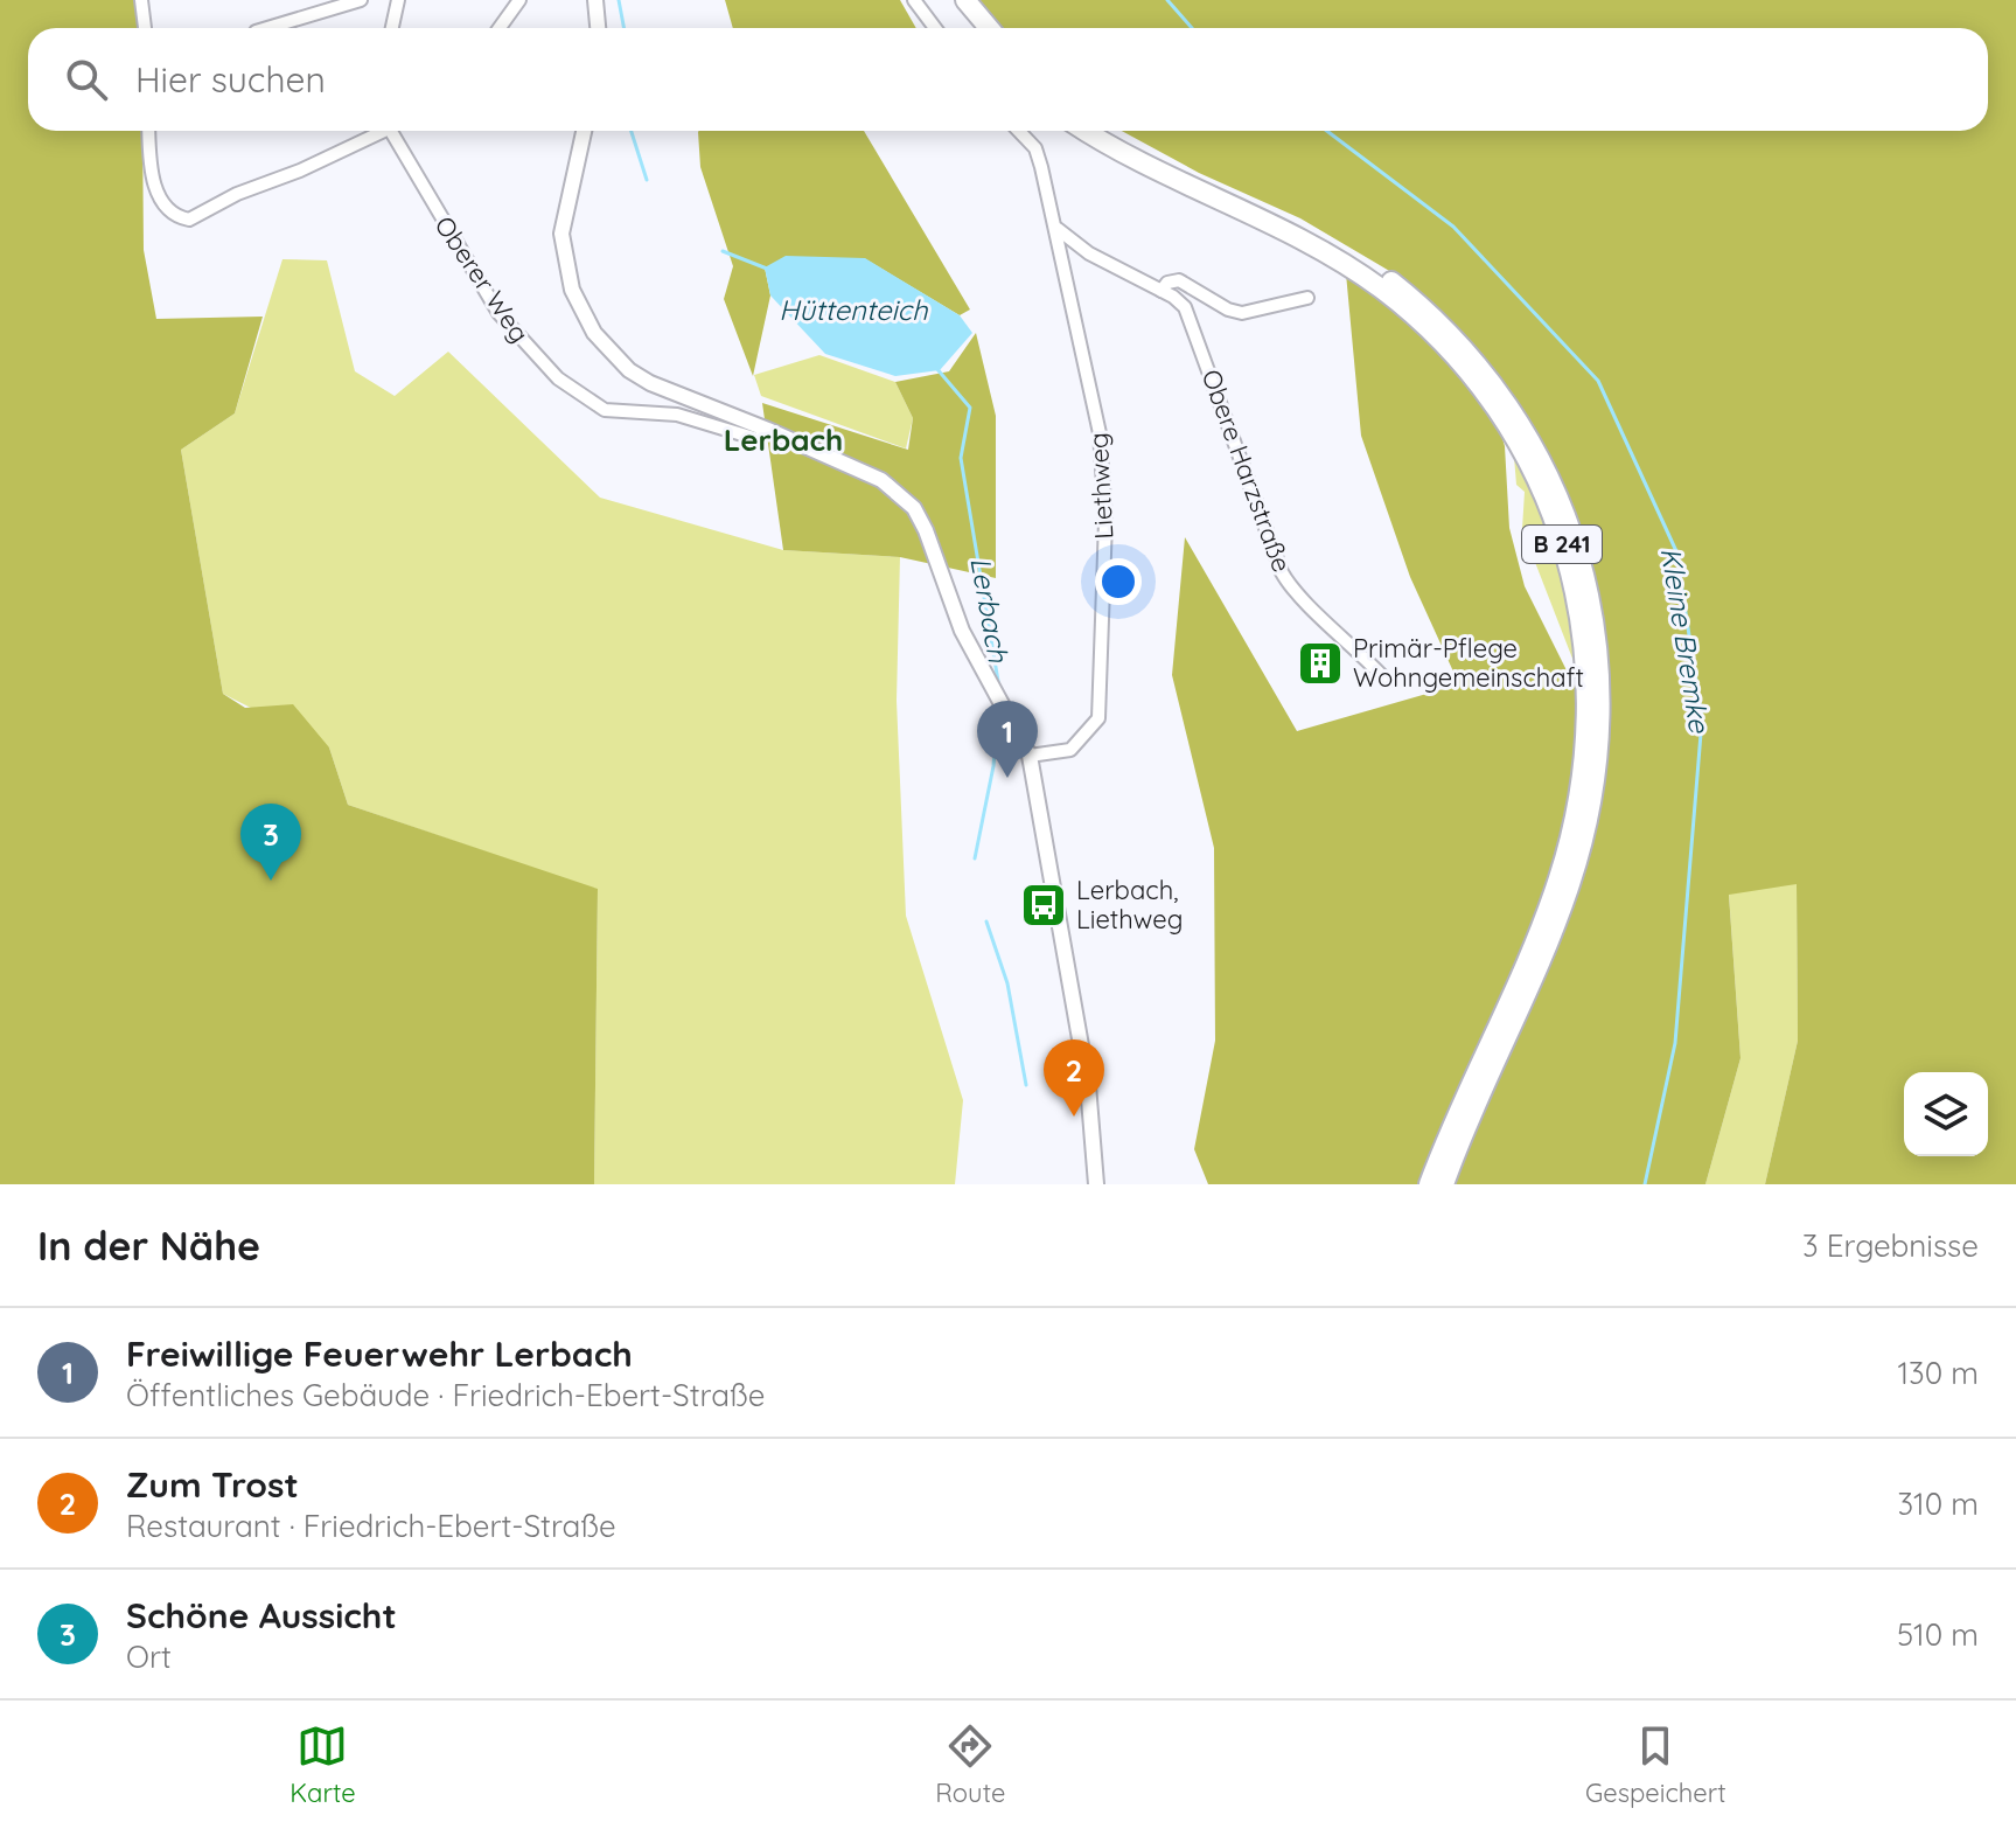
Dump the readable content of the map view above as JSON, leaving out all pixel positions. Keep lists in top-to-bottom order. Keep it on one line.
{"streets":{"main road":["B 241"],"street":["Oberer Weg","Obere Harzstraße","Liethweg"]},"crossings":[["Obere Harzstraße","Liethweg"]],"districts":["Lerbach"],"water":["Hüttenteich","Lerbach","Kleine Bremke"],"places":{"building":["Primär-Pflege Wohngemeinschaft"],"bus stop":["Lerbach, Liethweg"]},"page":{"search":"Hier suchen","pins":["1","3","2"],"heading":["In der Nähe","3 Ergebnisse"],"list":[{"mark":"1","name":"Freiwillige Feuerwehr Lerbach","note":"Öffentliches Gebäude · Friedrich-Ebert-Straße","value":"130 m"},{"mark":"2","name":"Zum Trost","note":"Restaurant · Friedrich-Ebert-Straße","value":"310 m"},{"mark":"3","name":"Schöne Aussicht","note":"Ort","value":"510 m"}],"nav":["Karte","Route","Gespeichert"]}}
